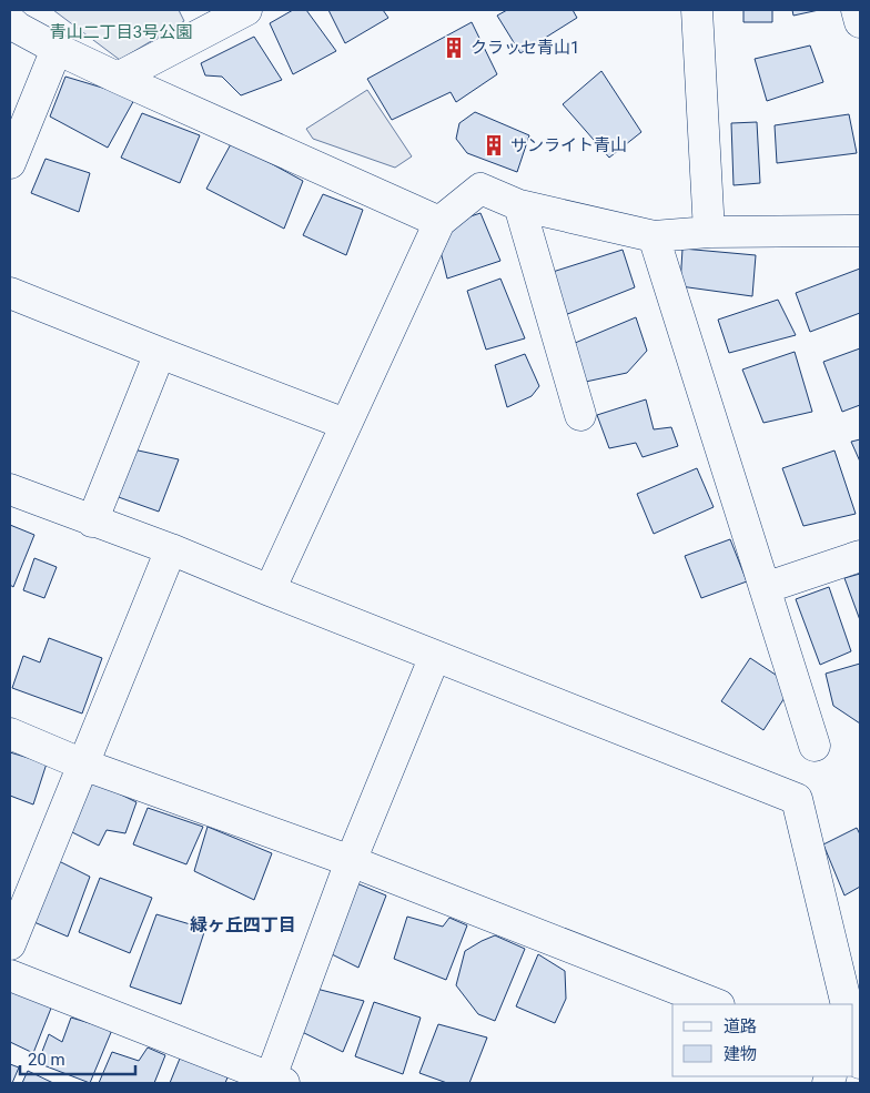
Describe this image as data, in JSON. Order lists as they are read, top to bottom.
{
  "districts": ["緑ヶ丘四丁目"],
  "parks": ["青山二丁目3号公園"],
  "places": {
    "building": ["クラッセ青山1", "サンライト青山"]
  },
  "legend": ["道路", "建物"],
  "scale_bar": "20 m"
}
